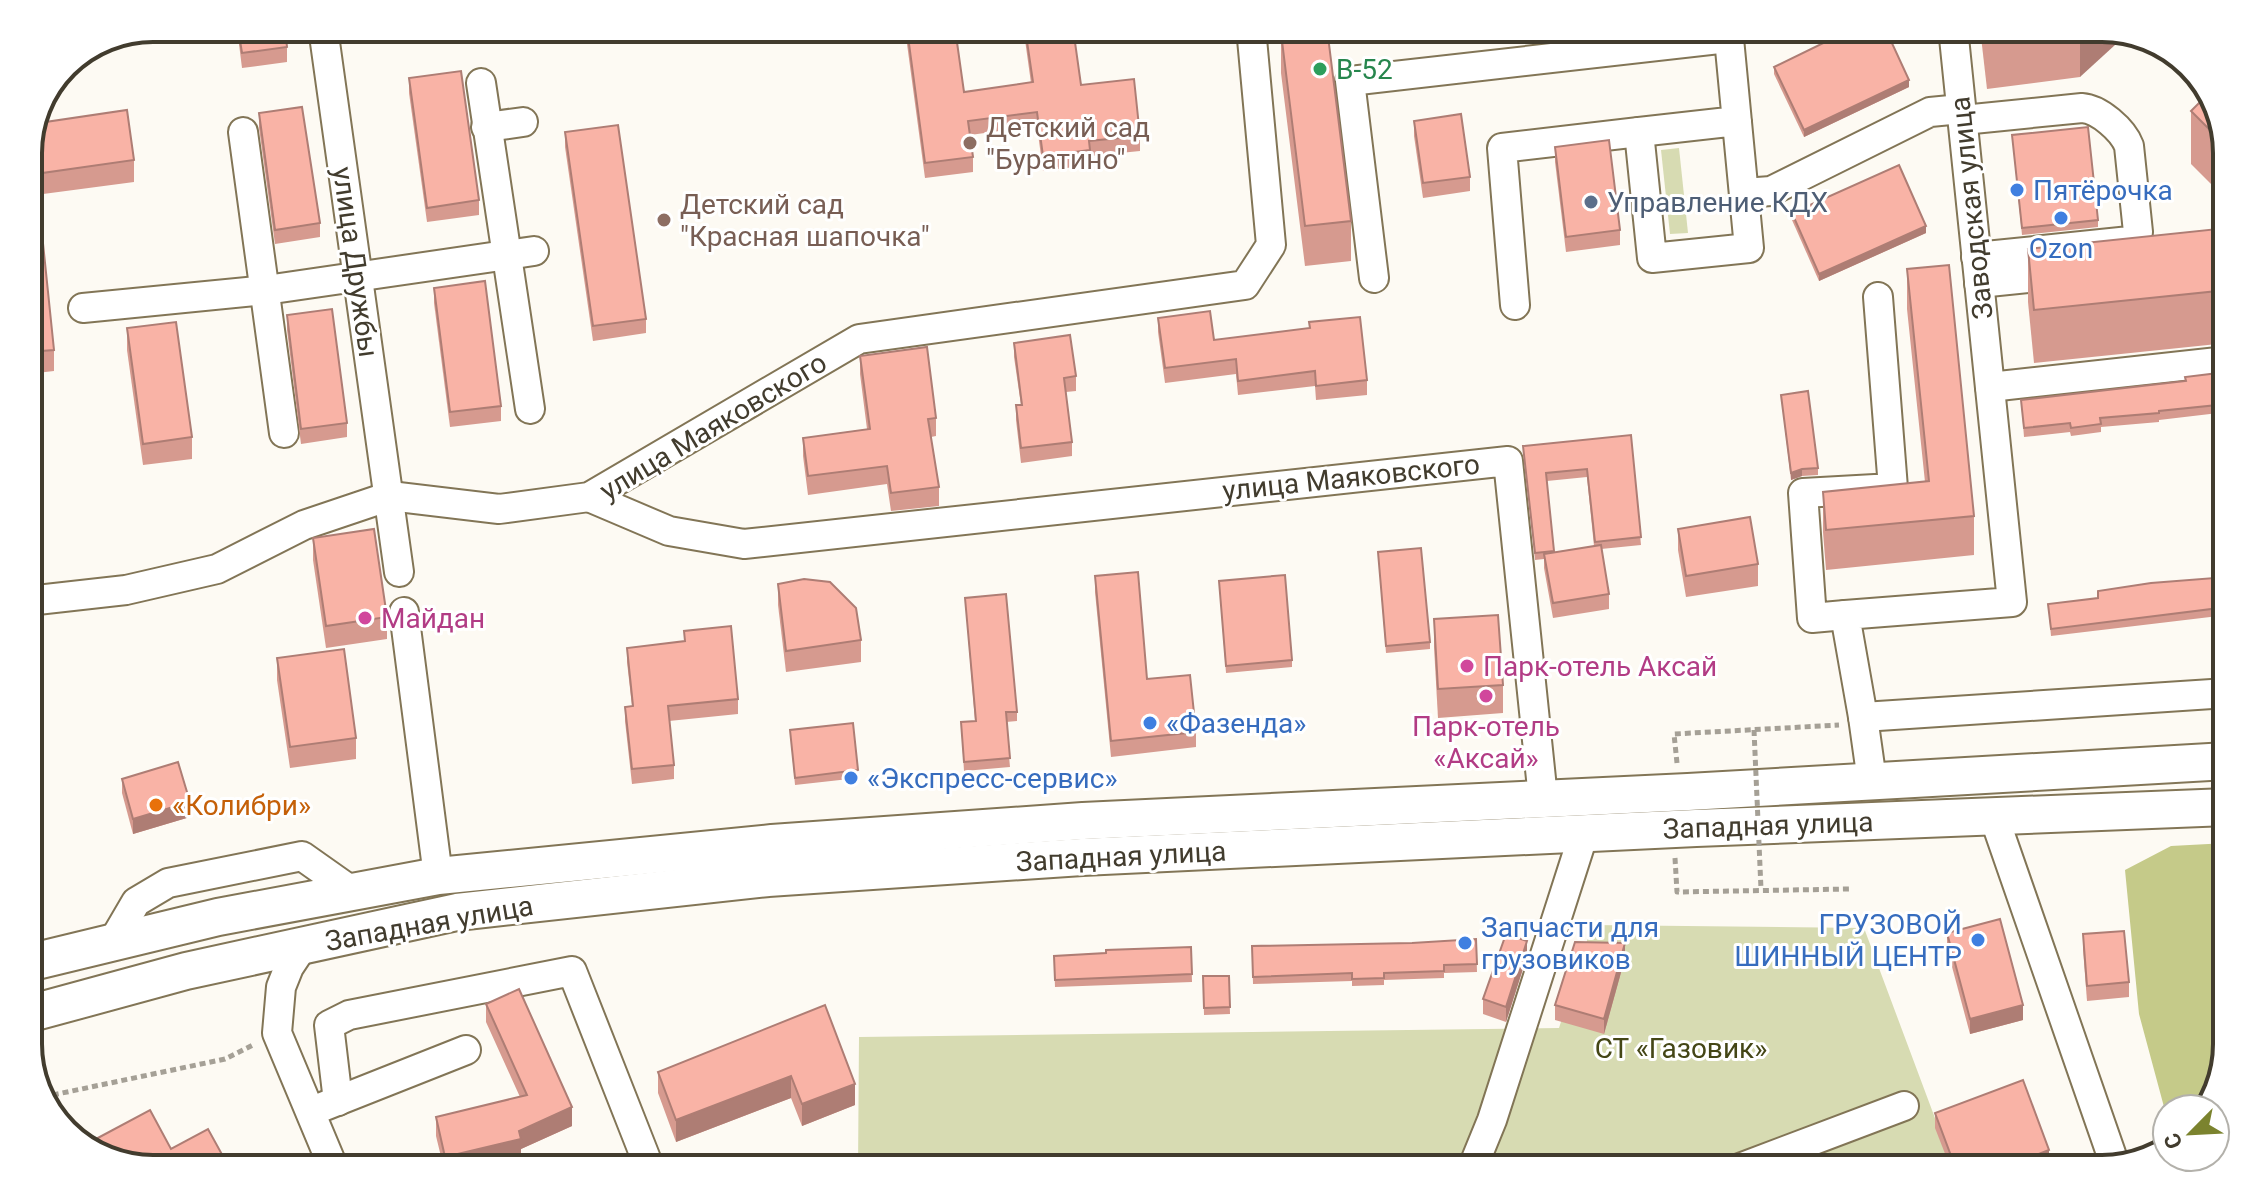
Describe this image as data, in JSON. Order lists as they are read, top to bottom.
{
  "streets": {
    "main road": ["Западная улица"],
    "street": ["Заводская улица", "улица Дружбы", "улица Маяковского"]
  },
  "crossings": [
    ["улица Маяковского", "Западная улица"]
  ],
  "parks": ["СТ «Газовик»"],
  "places": [
    "В-52",
    "Детский сад \"Буратино\"",
    "Пятёрочка",
    "Управление КДХ",
    "Ozon",
    "Детский сад \"Красная шапочка\"",
    "Майдан",
    "Парк-отель Аксай",
    "Парк-отель «Аксай»",
    "«Фазенда»",
    "«Экспресс-сервис»",
    "«Колибри»",
    "ГРУЗОВОЙ ШИННЫЙ ЦЕНТР",
    "Запчасти для грузовиков"
  ],
  "north": "bottom left"
}
